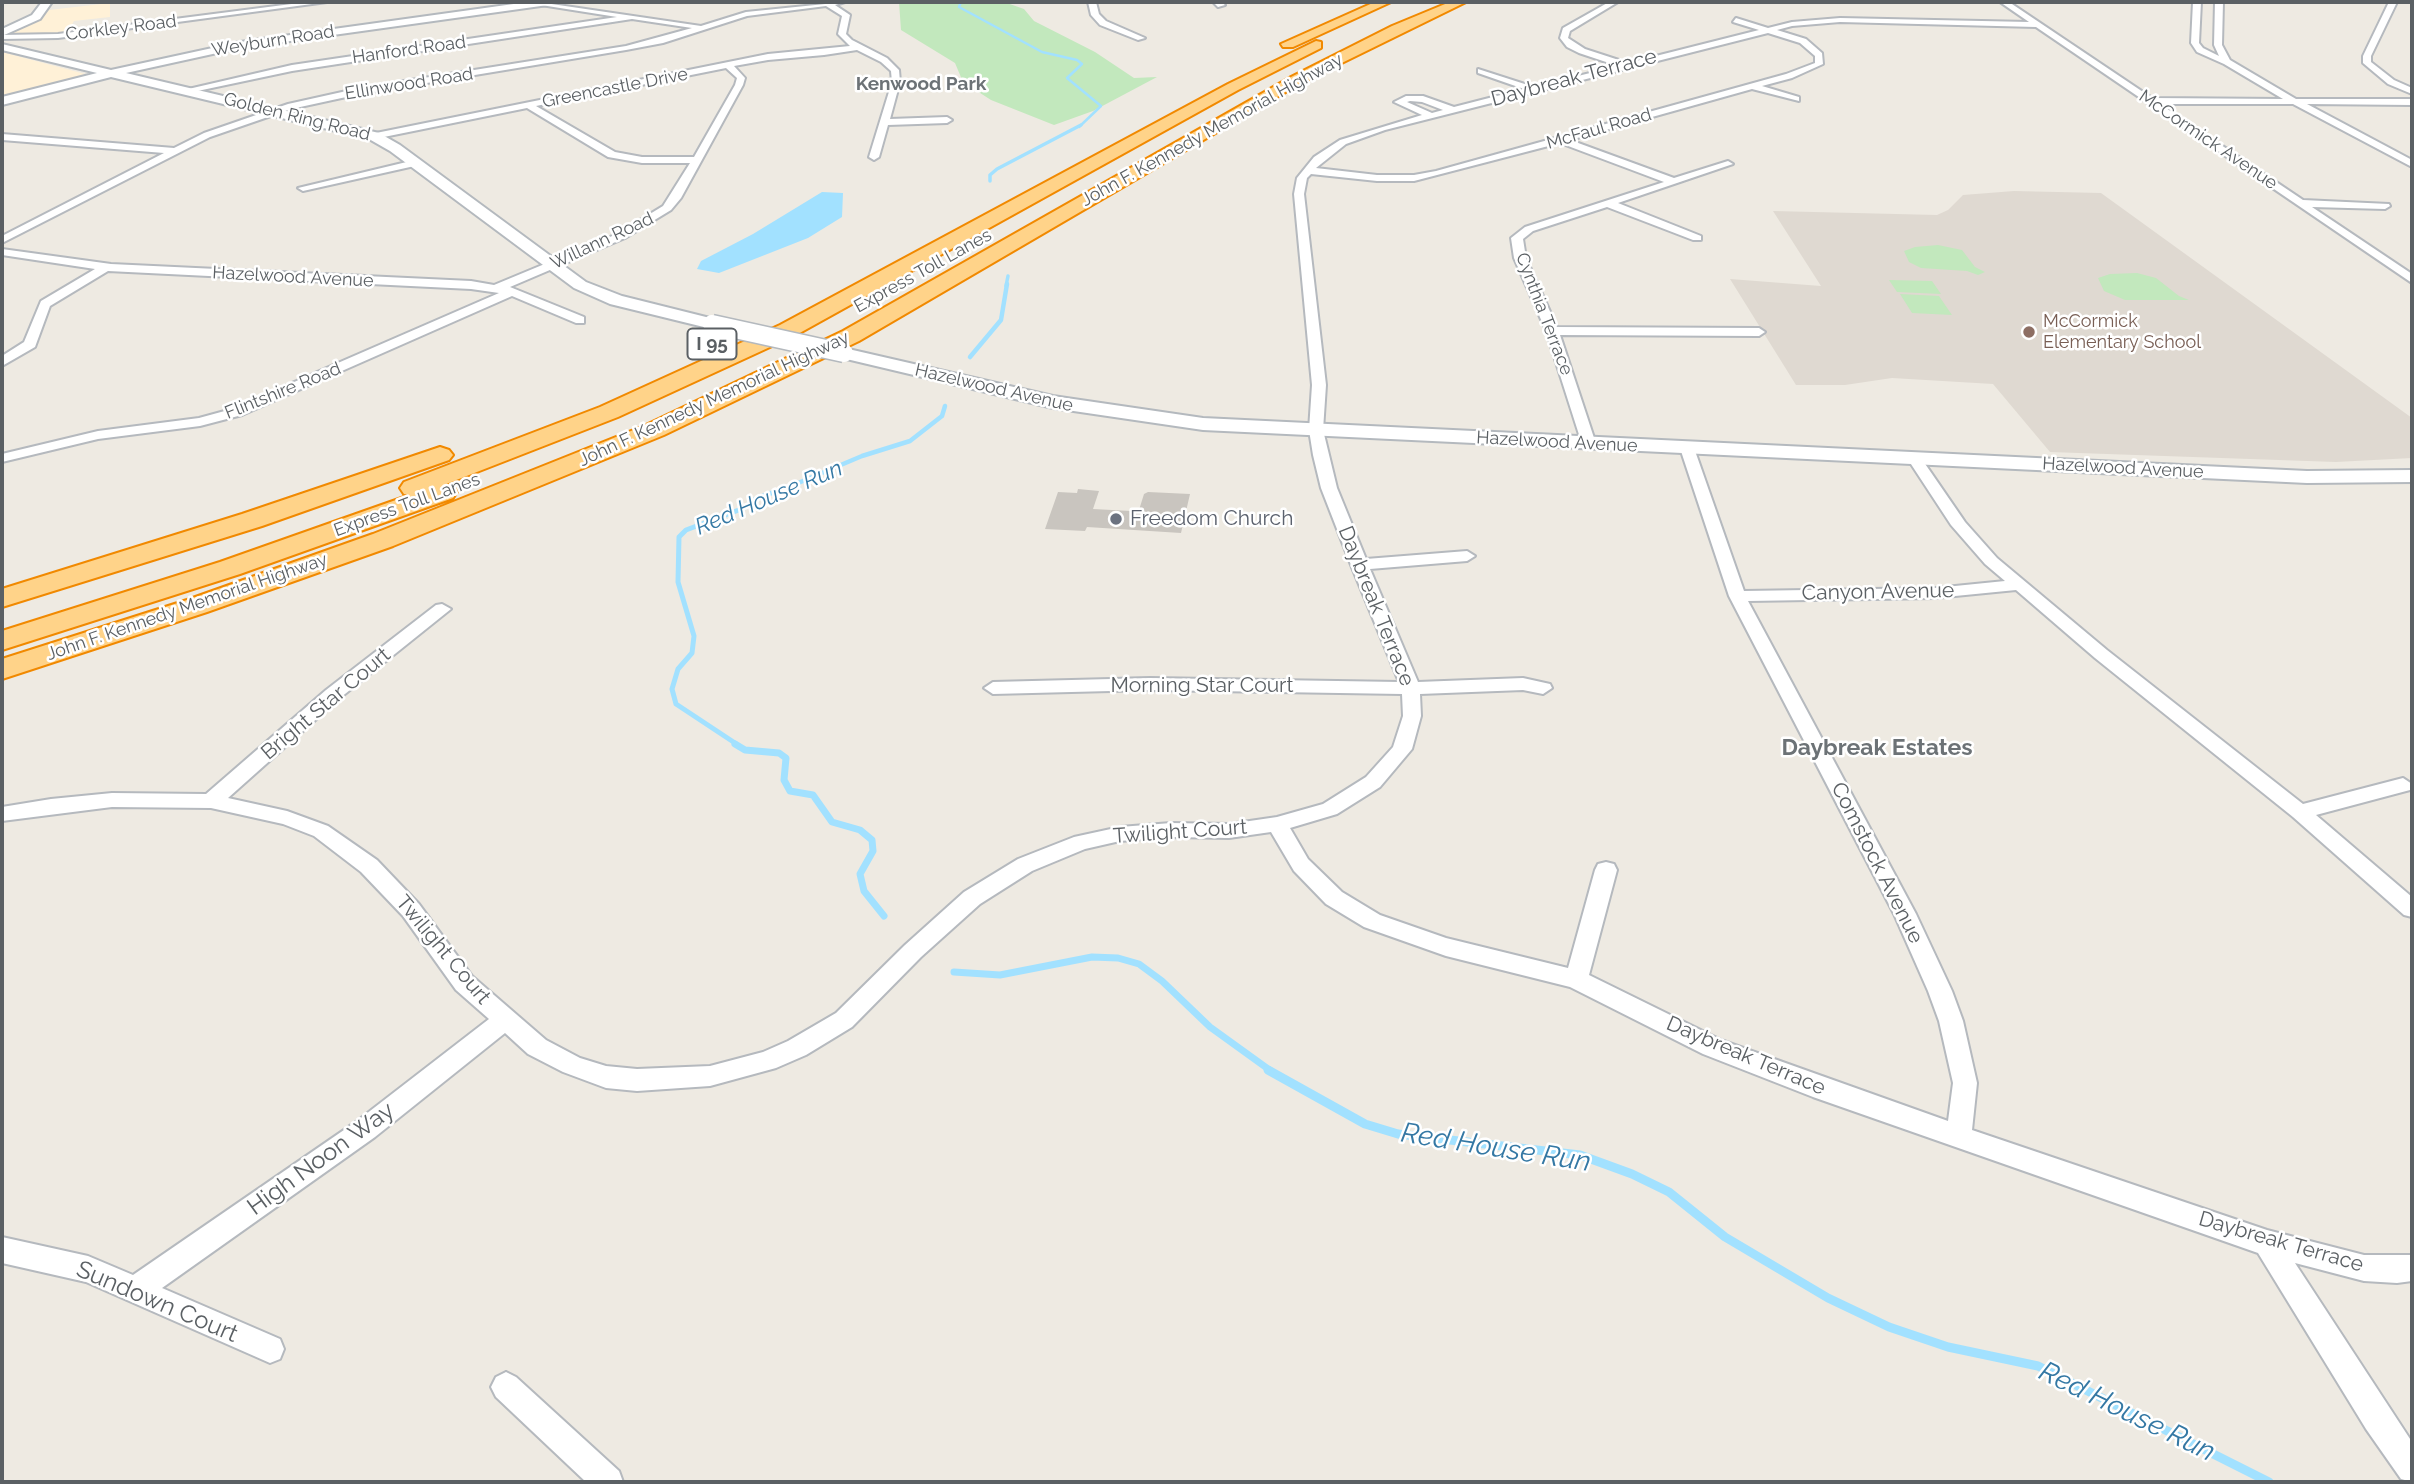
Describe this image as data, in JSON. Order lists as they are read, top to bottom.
{
  "streets": {
    "highway": ["John F. Kennedy Memorial Highway", "Express Toll Lanes", "I 95"],
    "street": [
      "Corkley Road",
      "Weyburn Road",
      "Hanford Road",
      "Daybreak Terrace",
      "Ellinwood Road",
      "Greencastle Drive",
      "Golden Ring Road",
      "McFaul Road",
      "McCormick Avenue",
      "Willann Road",
      "Hazelwood Avenue",
      "Cynthia Terrace",
      "Flintshire Road",
      "Canyon Avenue",
      "Morning Star Court",
      "Bright Star Court",
      "Twilight Court",
      "Comstock Avenue",
      "High Noon Way",
      "Sundown Court"
    ]
  },
  "crossings": [
    ["Weyburn Road", "Golden Ring Road"],
    ["Hanford Road", "Golden Ring Road"],
    ["Daybreak Terrace", "McFaul Road"],
    ["Daybreak Terrace", "McCormick Avenue"],
    ["Daybreak Terrace", "Hazelwood Avenue"],
    ["Daybreak Terrace", "Morning Star Court"],
    ["Daybreak Terrace", "Twilight Court"],
    ["Daybreak Terrace", "Comstock Avenue"],
    ["Ellinwood Road", "Golden Ring Road"],
    ["Greencastle Drive", "Golden Ring Road"],
    ["Greencastle Drive", "Willann Road"],
    ["Golden Ring Road", "Willann Road"],
    ["Golden Ring Road", "Hazelwood Avenue"],
    ["Willann Road", "Hazelwood Avenue"],
    ["Hazelwood Avenue", "Cynthia Terrace"],
    ["Hazelwood Avenue", "Flintshire Road"],
    ["Hazelwood Avenue", "Comstock Avenue"],
    ["Canyon Avenue", "Comstock Avenue"],
    ["Bright Star Court", "Twilight Court"],
    ["Twilight Court", "High Noon Way"],
    ["High Noon Way", "Sundown Court"]
  ],
  "districts": ["Kenwood Park", "Daybreak Estates"],
  "water": ["Red House Run"],
  "places": ["McCormick Elementary School", "Freedom Church"]
}
